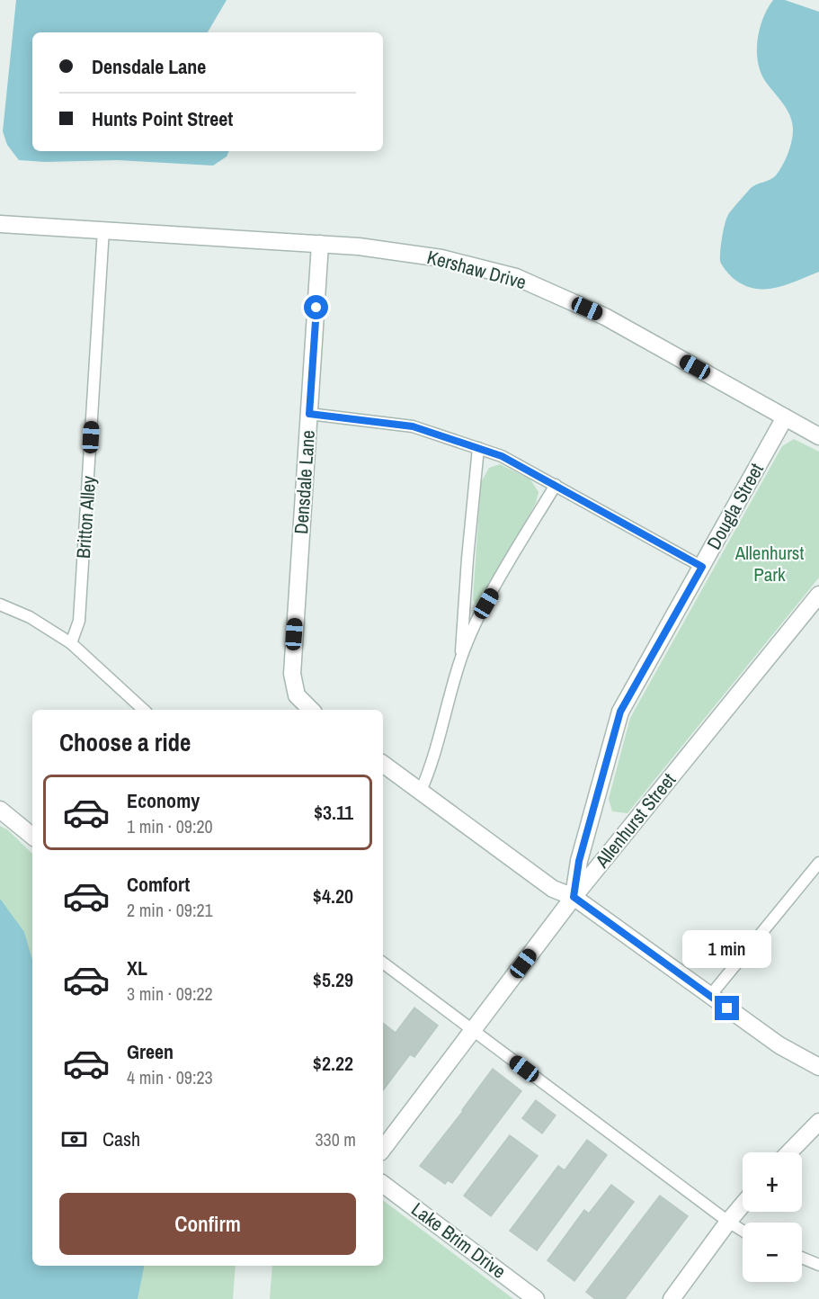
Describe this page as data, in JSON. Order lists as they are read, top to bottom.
{
  "streets": {
    "street": [
      "Kershaw Drive",
      "Densdale Lane",
      "Dougla Street",
      "Allenhurst Street",
      "Lake Brim Drive"
    ],
    "lane": ["Britton Alley"]
  },
  "crossings": [
    ["Kershaw Drive", "Densdale Lane"],
    ["Kershaw Drive", "Dougla Street"],
    ["Kershaw Drive", "Britton Alley"],
    ["Dougla Street", "Allenhurst Street"]
  ],
  "parks": ["Allenhurst Park"],
  "page": {
    "banner": ["Densdale Lane", "Hunts Point Street"],
    "heading": "Choose a ride",
    "list": [
      {
        "name": "Economy",
        "note": "1 min · 09:20",
        "value": "$3.11"
      },
      {
        "name": "Comfort",
        "note": "2 min · 09:21",
        "value": "$4.20"
      },
      {
        "name": "XL",
        "note": "3 min · 09:22",
        "value": "$5.29"
      },
      {
        "name": "Green",
        "note": "4 min · 09:23",
        "value": "$2.22"
      }
    ],
    "bubble": "1 min",
    "pay": ["Cash", "330 m"],
    "map_buttons": ["+", "−"],
    "buttons": "Confirm"
  }
}
